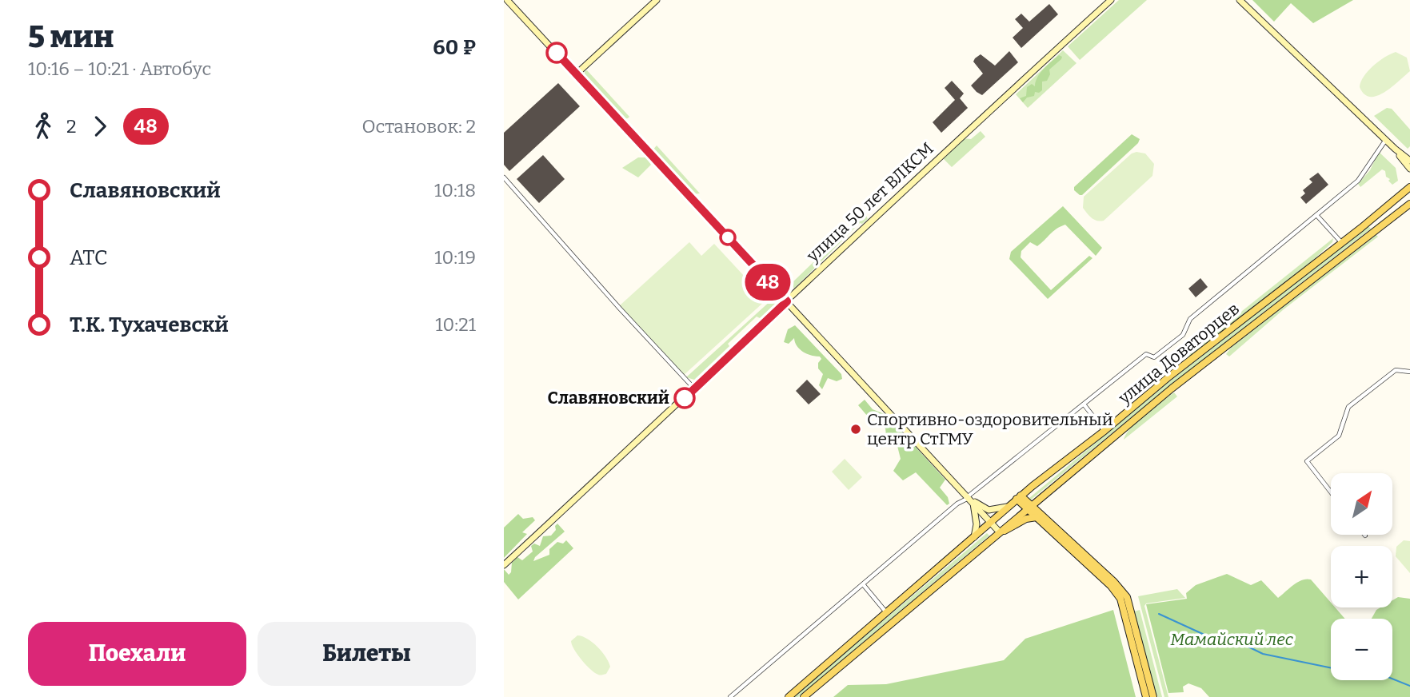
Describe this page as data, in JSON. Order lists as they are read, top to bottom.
{
  "streets": {
    "main road": ["улица Доваторцев"],
    "street": ["улица 50 лет ВЛКСМ"]
  },
  "parks": ["Мамайский лес"],
  "places": ["Славяновский", "Спортивно-оздоровительный центр СтГМУ"],
  "lines": ["bus line 48"],
  "north": "top right",
  "page": {
    "heading": ["5 мин", "10:16 – 10:21 · Автобус", "60 ₽"],
    "on_map": "48",
    "legs": ["2", "48", "Остановок: 2"],
    "list": [
      {
        "name": "Славяновский",
        "value": "10:18"
      },
      {
        "name": "АТС",
        "value": "10:19"
      },
      {
        "name": "Т.К. Тухачевскй",
        "value": "10:21"
      }
    ],
    "map_buttons": ["+", "−"],
    "buttons": ["Поехали", "Билеты"]
  }
}
